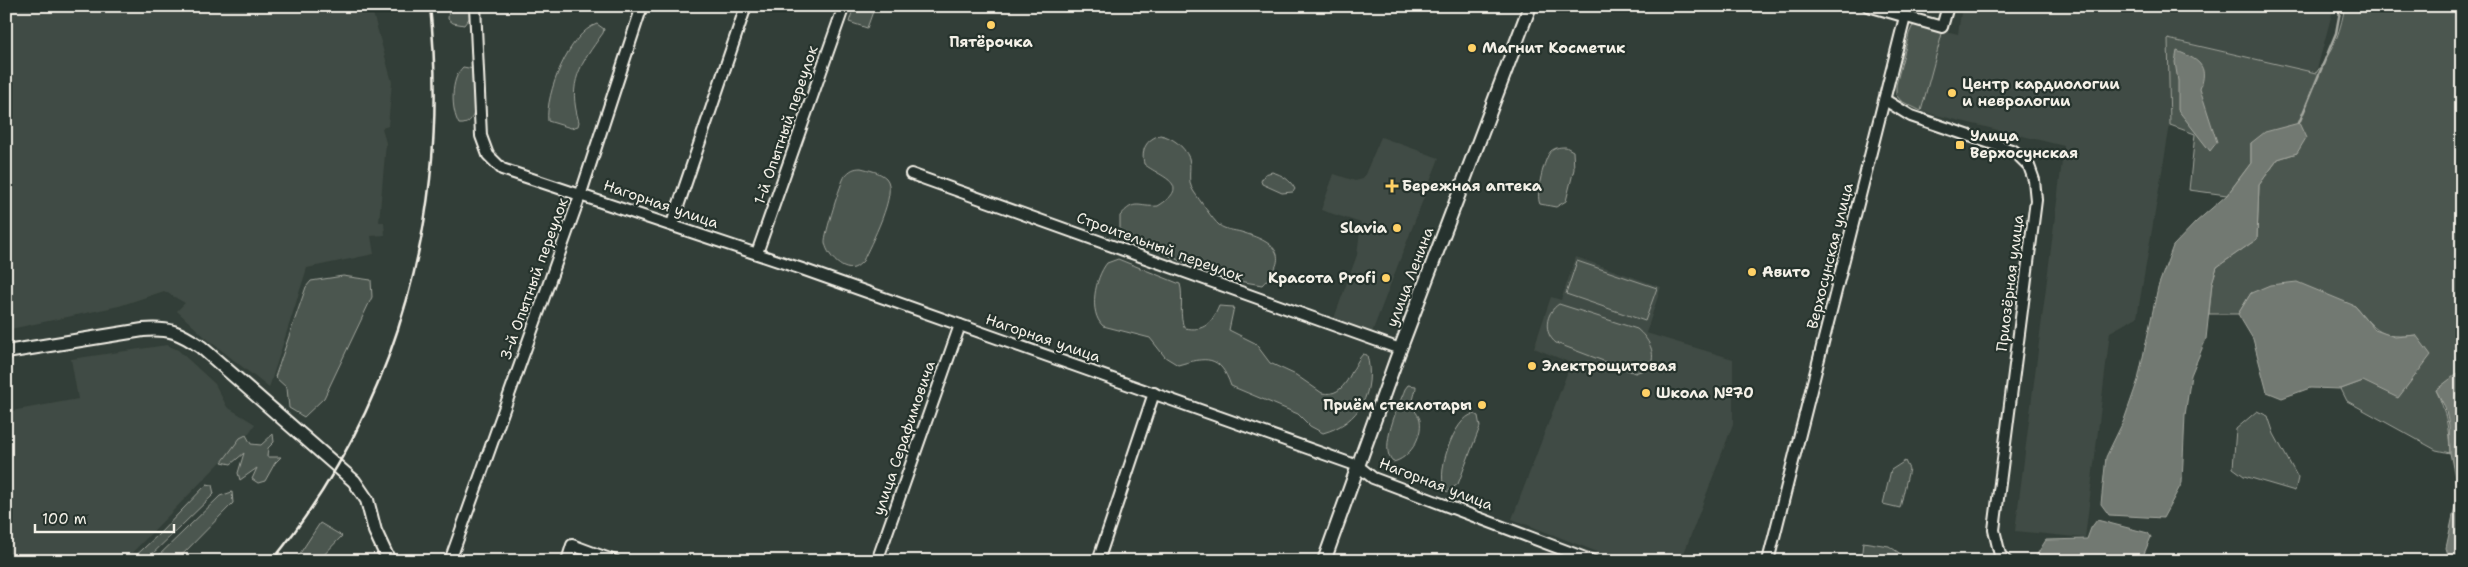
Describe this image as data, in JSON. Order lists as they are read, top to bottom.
{
  "streets": {
    "main road": ["улица Ленина"],
    "street": [
      "1-й Опытный переулок",
      "Нагорная улица",
      "Строительный переулок",
      "Верхосунская улица",
      "3-й Опытный переулок",
      "Приозёрная улица",
      "улица Серафимовича"
    ]
  },
  "crossings": [
    ["1-й Опытный переулок", "Нагорная улица"],
    ["Нагорная улица", "улица Ленина"],
    ["Нагорная улица", "3-й Опытный переулок"],
    ["Нагорная улица", "улица Серафимовича"],
    ["Строительный переулок", "улица Ленина"],
    ["Верхосунская улица", "Приозёрная улица"]
  ],
  "places": {
    "other": [
      "Пятёрочка",
      "Магнит Косметик",
      "Центр кардиологии и неврологии",
      "Slavia",
      "Авито",
      "Красота Profi",
      "Электрощитовая",
      "Школа №70",
      "Приём стеклотары"
    ],
    "transit": ["Улица Верхосунская"],
    "health": ["Бережная аптека"]
  },
  "scale_bar": "100 m"
}
